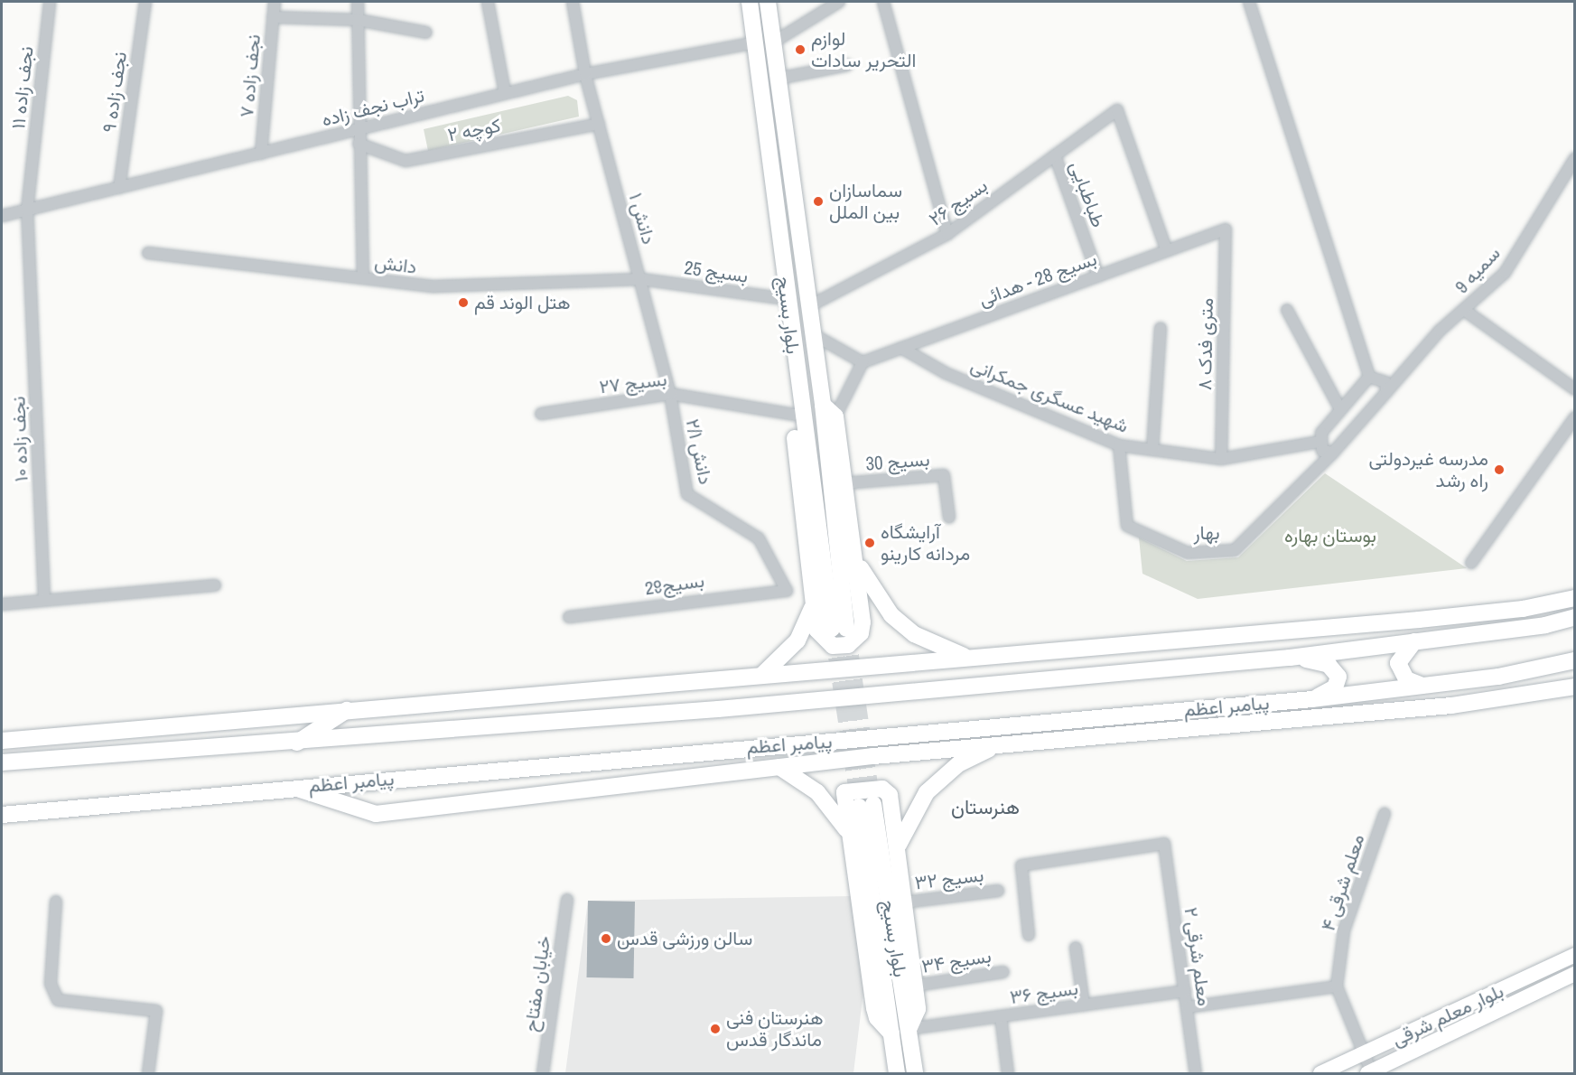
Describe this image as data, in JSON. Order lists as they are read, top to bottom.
{
  "streets": {
    "main road": ["بلوار بسیج", "پیامبر اعظم", "بلوار معلم شرقی"],
    "street": [
      "نجف زاده ۷",
      "نجف زاده ۱۱",
      "نجف زاده ۹",
      "تراب نجف زاده",
      "کوچه ۲",
      "طباطبایی",
      "بسیج ۲۶",
      "دانش ۱",
      "دانش",
      "سمیه 9",
      "بسیج 25",
      "بسیج 28 - هدائی",
      "۸ متری فدک",
      "بسیج ۲۷",
      "شهید عسگری جمکرانی",
      "نجف زاده ۱۰",
      "دانش ۲/۱",
      "بسیج 30",
      "بهار",
      "بسیج29",
      "بسیج ۳۲",
      "معلم شرقی ۴",
      "معلم شرقی ۲",
      "بسیج ۳۴",
      "خیابان مفتاح",
      "بسیج ۳۶"
    ]
  },
  "crossings": [
    ["نجف زاده ۷", "تراب نجف زاده"],
    ["نجف زاده ۱۱", "تراب نجف زاده"],
    ["نجف زاده ۱۱", "نجف زاده ۱۰"],
    ["نجف زاده ۹", "تراب نجف زاده"],
    ["تراب نجف زاده", "دانش ۱"],
    ["تراب نجف زاده", "بلوار بسیج"],
    ["تراب نجف زاده", "نجف زاده ۱۰"],
    ["کوچه ۲", "دانش ۱"],
    ["طباطبایی", "بسیج ۲۶"],
    ["طباطبایی", "بسیج 28 - هدائی"],
    ["بسیج ۲۶", "بسیج 28 - هدائی"],
    ["بسیج ۲۶", "بلوار بسیج"],
    ["دانش ۱", "دانش"],
    ["دانش ۱", "بسیج 25"],
    ["دانش ۱", "دانش ۲/۱"],
    ["دانش", "بسیج 25"],
    ["دانش", "دانش ۲/۱"],
    ["سمیه 9", "بهار"],
    ["بسیج 25", "بلوار بسیج"],
    ["بسیج 25", "دانش ۲/۱"],
    ["بسیج 28 - هدائی", "۸ متری فدک"],
    ["بسیج 28 - هدائی", "شهید عسگری جمکرانی"],
    ["بلوار بسیج", "بسیج ۲۷"],
    ["بلوار بسیج", "بسیج ۳۶"],
    ["۸ متری فدک", "شهید عسگری جمکرانی"],
    ["بسیج ۲۷", "دانش ۲/۱"],
    ["شهید عسگری جمکرانی", "بهار"],
    ["دانش ۲/۱", "بسیج29"],
    ["معلم شرقی ۴", "بلوار معلم شرقی"],
    ["معلم شرقی ۲", "بسیج ۳۶"]
  ],
  "districts": ["هنرستان"],
  "parks": ["بوستان بهاره"],
  "places": [
    "لوازم التحریر سادات",
    "سماسازان بین الملل",
    "هتل الوند قم",
    "مدرسه غیردولتی راه رشد",
    "آرایشگاه مردانه کارینو",
    "سالن ورزشی قدس",
    "هنرستان فنی ماندگار قدس"
  ]
}
